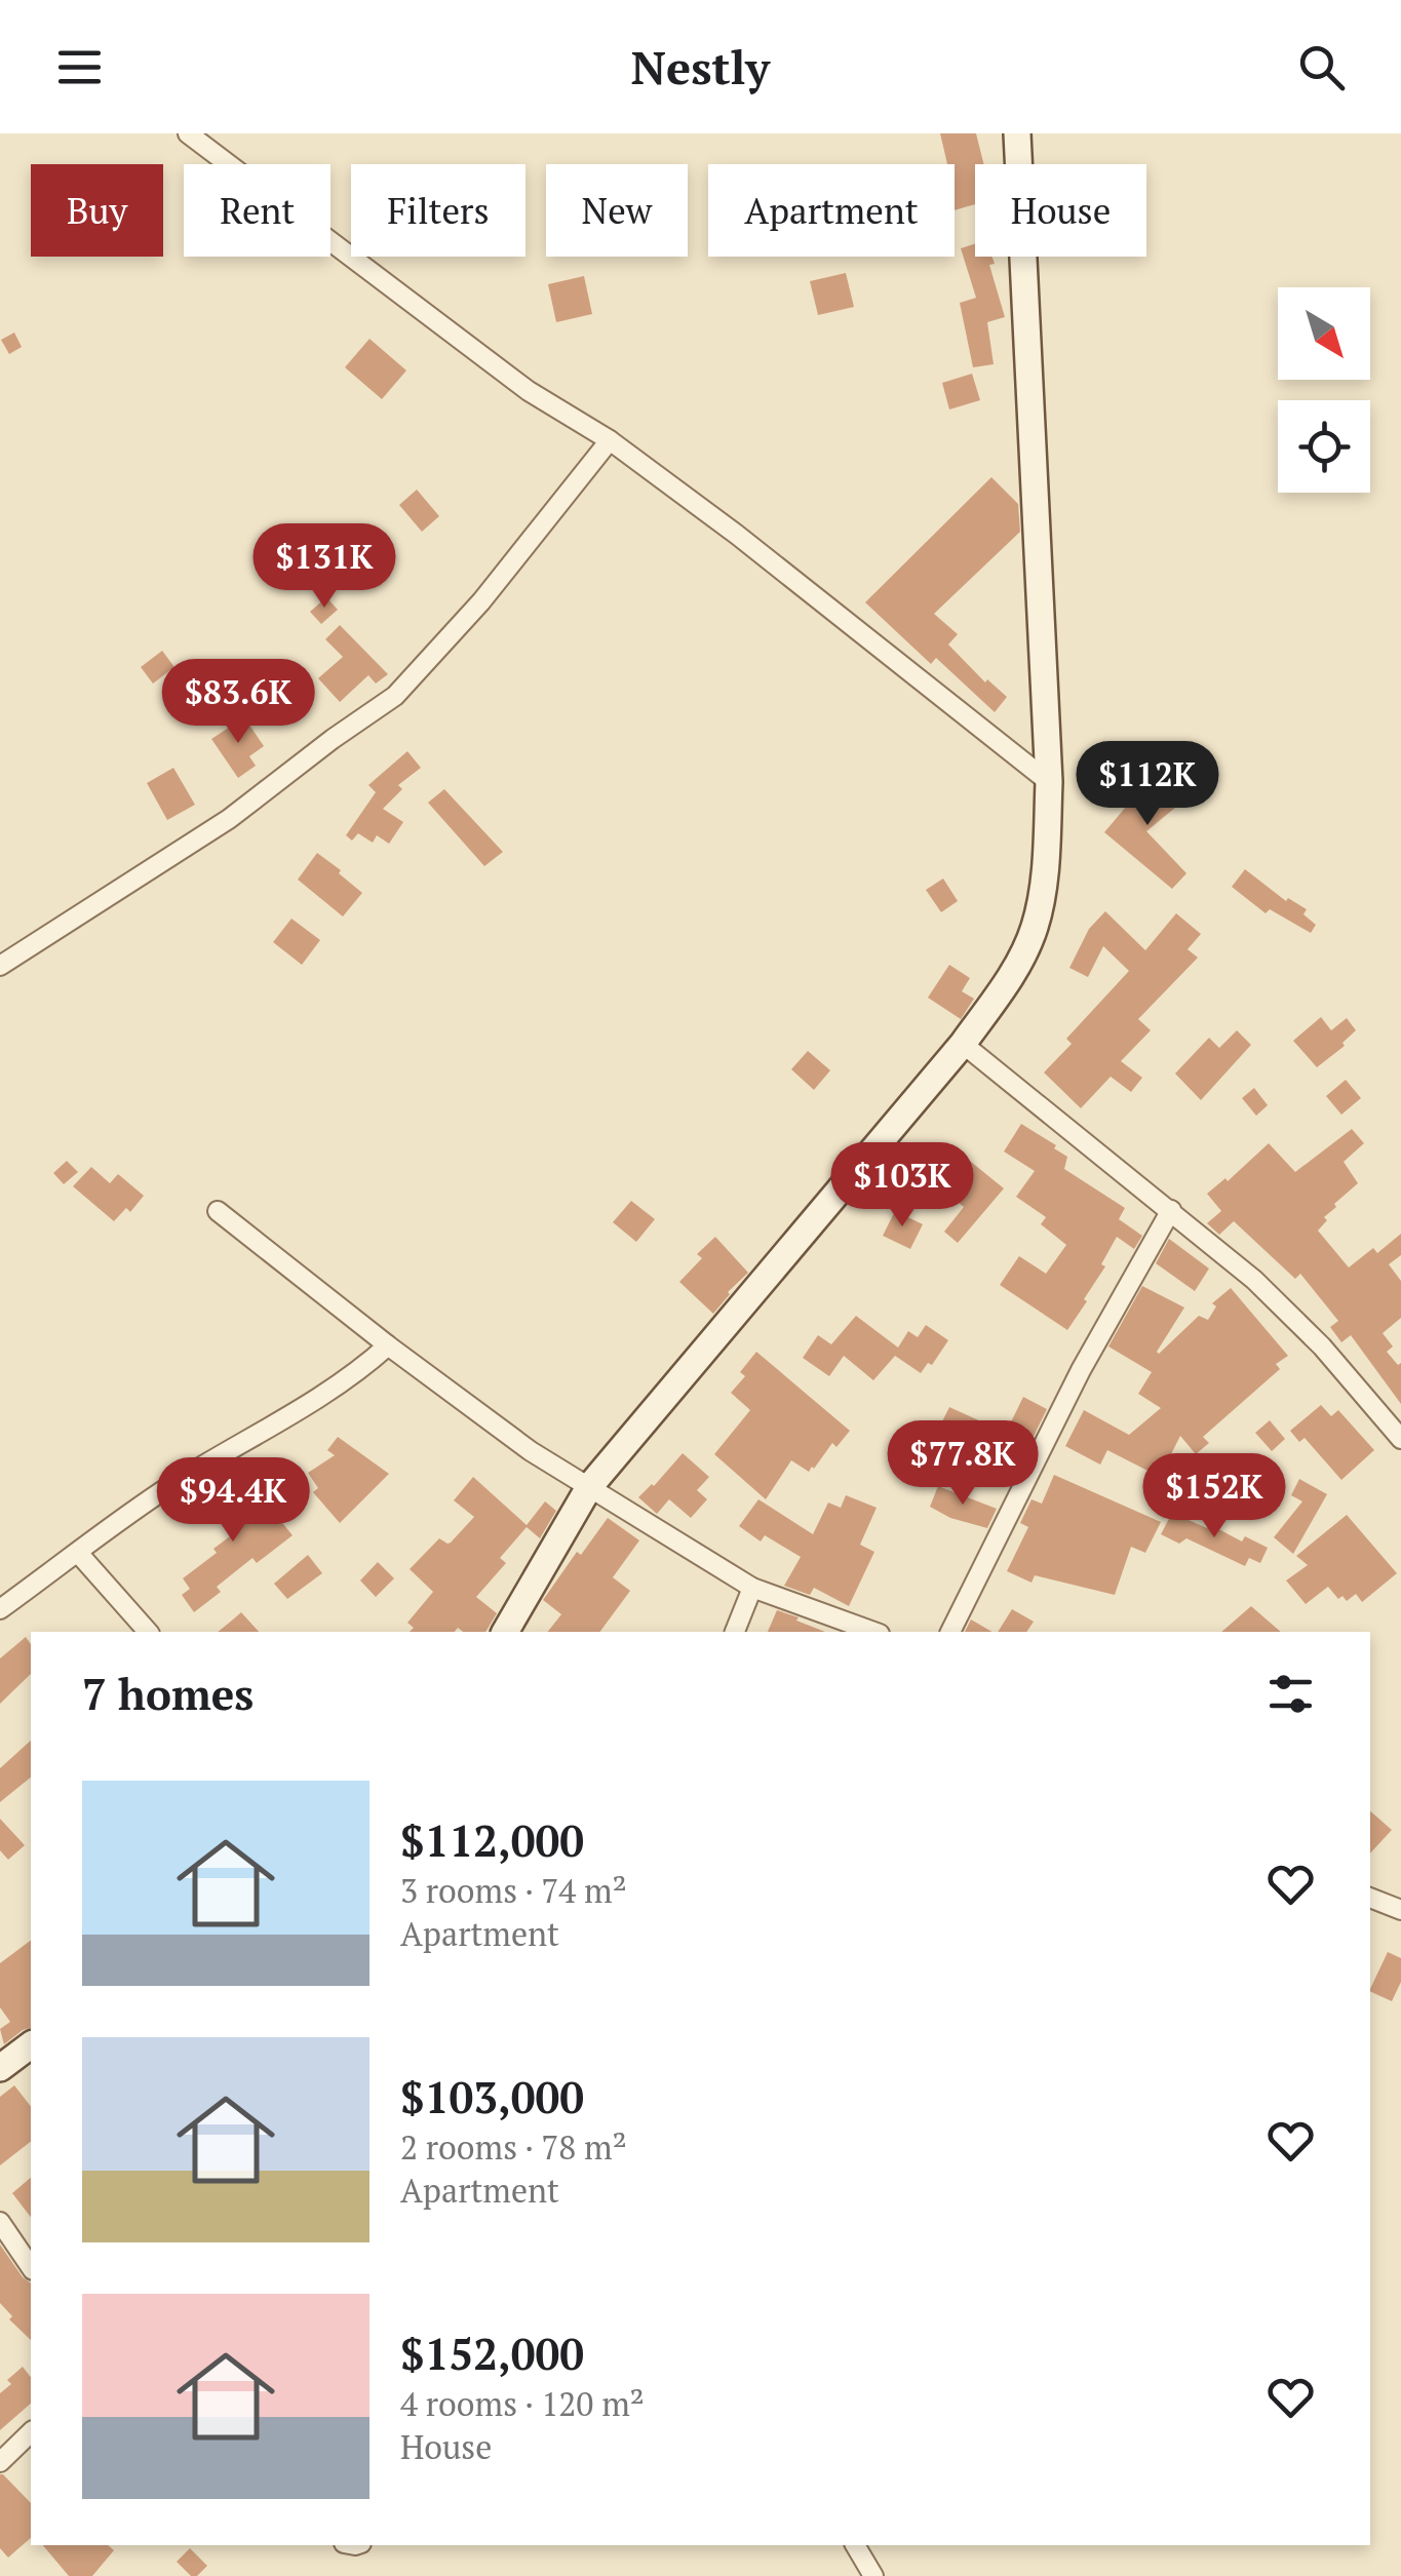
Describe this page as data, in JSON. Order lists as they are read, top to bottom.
{
  "north": "bottom right",
  "page": {
    "header": "Nestly",
    "chip": [
      "Buy",
      "Rent",
      "Filters",
      "New",
      "Apartment",
      "House"
    ],
    "price": [
      "$131K",
      "$83.6K",
      "$112K",
      "$103K",
      "$77.8K",
      "$152K",
      "$94.4K"
    ],
    "heading": "7 homes",
    "list": [
      {
        "name": "$112,000",
        "note": "3 rooms · 74 m² · Apartment"
      },
      {
        "name": "$103,000",
        "note": "2 rooms · 78 m² · Apartment"
      },
      {
        "name": "$152,000",
        "note": "4 rooms · 120 m² · House"
      }
    ]
  }
}
